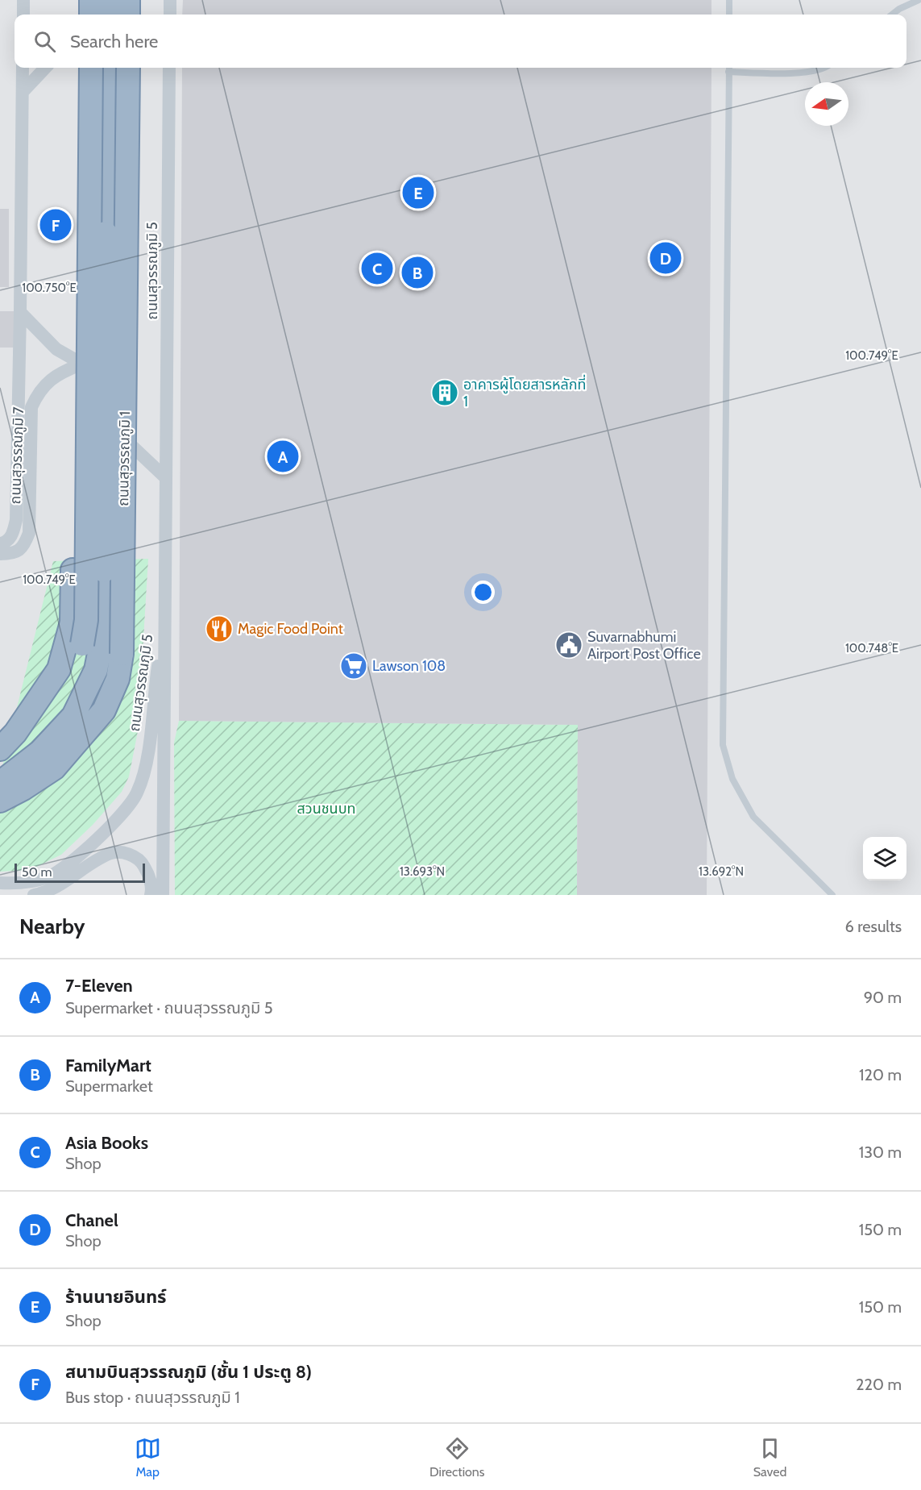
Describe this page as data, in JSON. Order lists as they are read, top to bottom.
{
  "streets": {
    "highway": ["ถนนสุวรรณภูมิ 1"],
    "street": ["ถนนสุวรรณภูมิ 5", "ถนนสุวรรณภูมิ 7"]
  },
  "parks": ["สวนชนบท"],
  "places": {
    "building": ["อาคารผู้โดยสารหลักที่ 1"],
    "restaurant": ["Magic Food Point"],
    "public building": ["Suvarnabhumi Airport Post Office"],
    "supermarket": ["Lawson 108"]
  },
  "scale_bar": "50 m",
  "north": "left",
  "page": {
    "search": "Search here",
    "pins": [
      "E",
      "F",
      "D",
      "C",
      "B",
      "A"
    ],
    "scale": "50 m",
    "heading": ["Nearby", "6 results"],
    "list": [
      {
        "mark": "A",
        "name": "7-Eleven",
        "note": "Supermarket · ถนนสุวรรณภูมิ 5",
        "value": "90 m"
      },
      {
        "mark": "B",
        "name": "FamilyMart",
        "note": "Supermarket",
        "value": "120 m"
      },
      {
        "mark": "C",
        "name": "Asia Books",
        "note": "Shop",
        "value": "130 m"
      },
      {
        "mark": "D",
        "name": "Chanel",
        "note": "Shop",
        "value": "150 m"
      },
      {
        "mark": "E",
        "name": "ร้านนายอินทร์",
        "note": "Shop",
        "value": "150 m"
      },
      {
        "mark": "F",
        "name": "สนามบินสุวรรณภูมิ (ชั้น 1 ประตู 8)",
        "note": "Bus stop · ถนนสุวรรณภูมิ 1",
        "value": "220 m"
      }
    ],
    "nav": ["Map", "Directions", "Saved"]
  },
  "coordinates": [
    "100.750°E",
    "100.749°E",
    "100.748°E",
    "13.693°N",
    "13.692°N"
  ]
}
